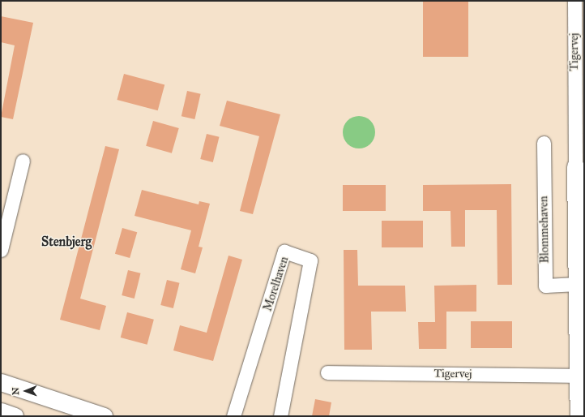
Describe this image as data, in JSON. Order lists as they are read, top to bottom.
{
  "streets": {
    "street": ["Tigervej", "Blommehaven", "Morelhaven"]
  },
  "crossings": [
    ["Tigervej", "Blommehaven"]
  ],
  "districts": ["Stenbjerg"],
  "north": "left"
}
